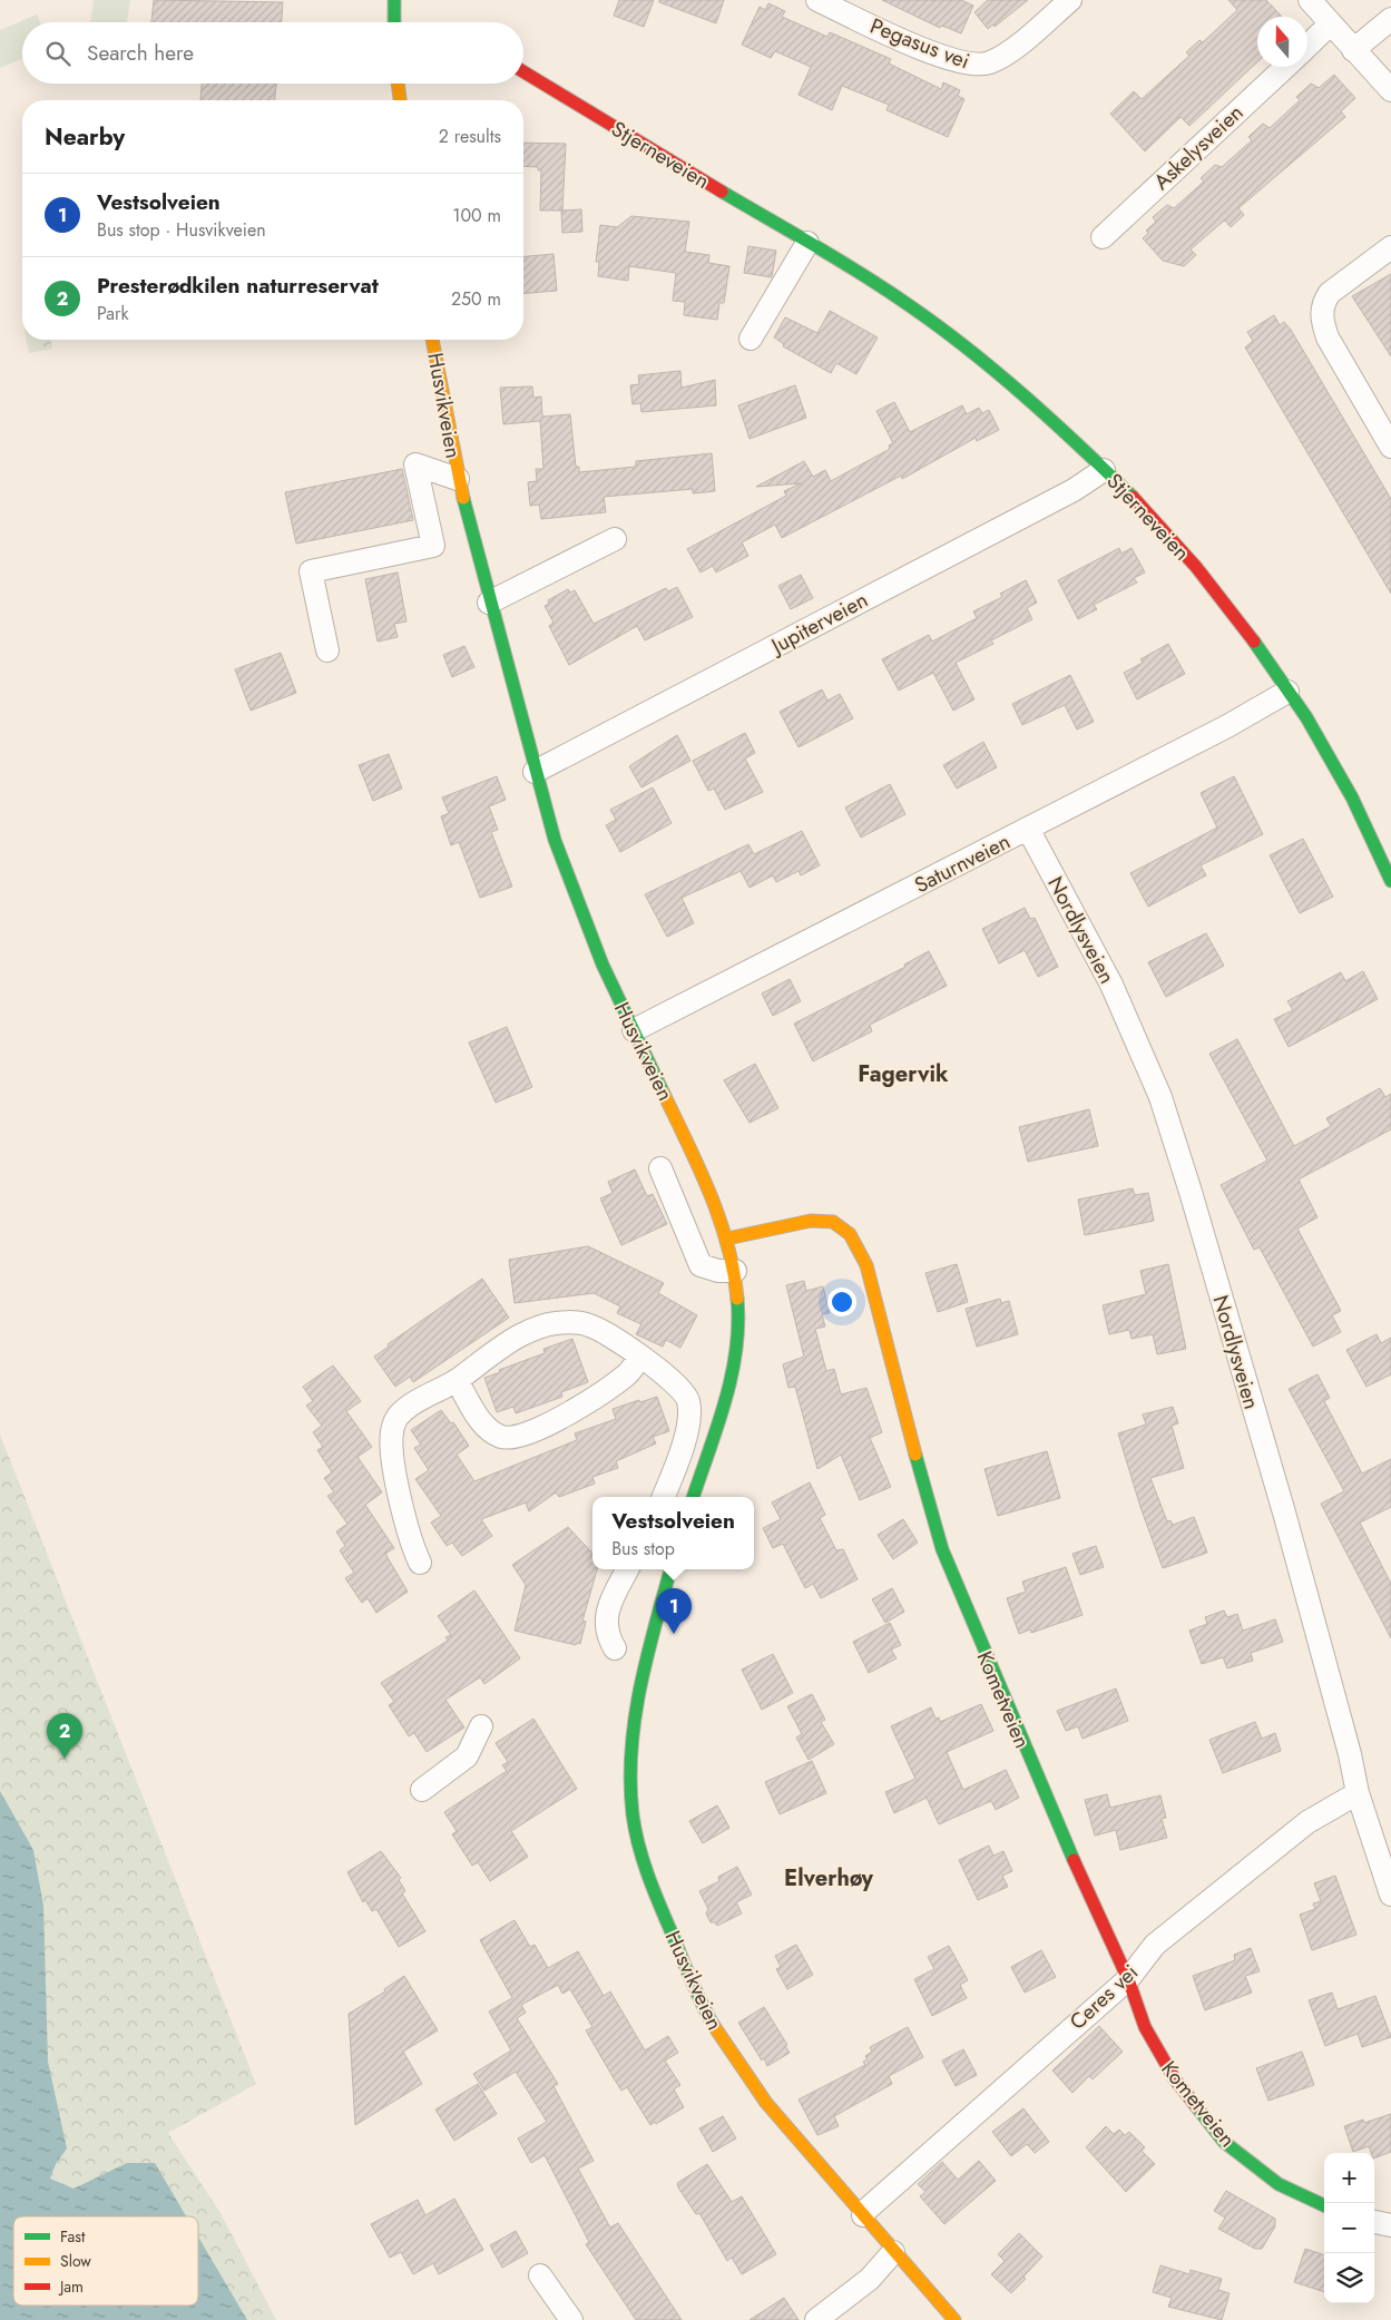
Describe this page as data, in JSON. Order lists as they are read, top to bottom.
{
  "streets": {
    "street": [
      "Pegasus vei",
      "Askelysveien",
      "Stjerneveien",
      "Husvikveien",
      "Jupiterveien",
      "Saturnveien",
      "Nordlysveien",
      "Kometveien",
      "Ceres vei"
    ]
  },
  "crossings": [
    ["Stjerneveien", "Jupiterveien"],
    ["Stjerneveien", "Saturnveien"],
    ["Husvikveien", "Jupiterveien"],
    ["Husvikveien", "Saturnveien"],
    ["Husvikveien", "Kometveien"],
    ["Husvikveien", "Ceres vei"],
    ["Saturnveien", "Nordlysveien"],
    ["Nordlysveien", "Ceres vei"],
    ["Kometveien", "Ceres vei"]
  ],
  "districts": ["Fagervik", "Elverhøy"],
  "legend": ["Fast", "Slow", "Jam"],
  "north": "top",
  "page": {
    "search": "Search here",
    "heading": ["Nearby", "2 results"],
    "list": [
      {
        "mark": "1",
        "name": "Vestsolveien",
        "note": "Bus stop · Husvikveien",
        "value": "100 m"
      },
      {
        "mark": "2",
        "name": "Presterødkilen naturreservat",
        "note": "Park",
        "value": "250 m"
      }
    ],
    "popup": ["Vestsolveien", "Bus stop"],
    "pins": ["1", "2"],
    "map_buttons": ["+", "−"]
  }
}
